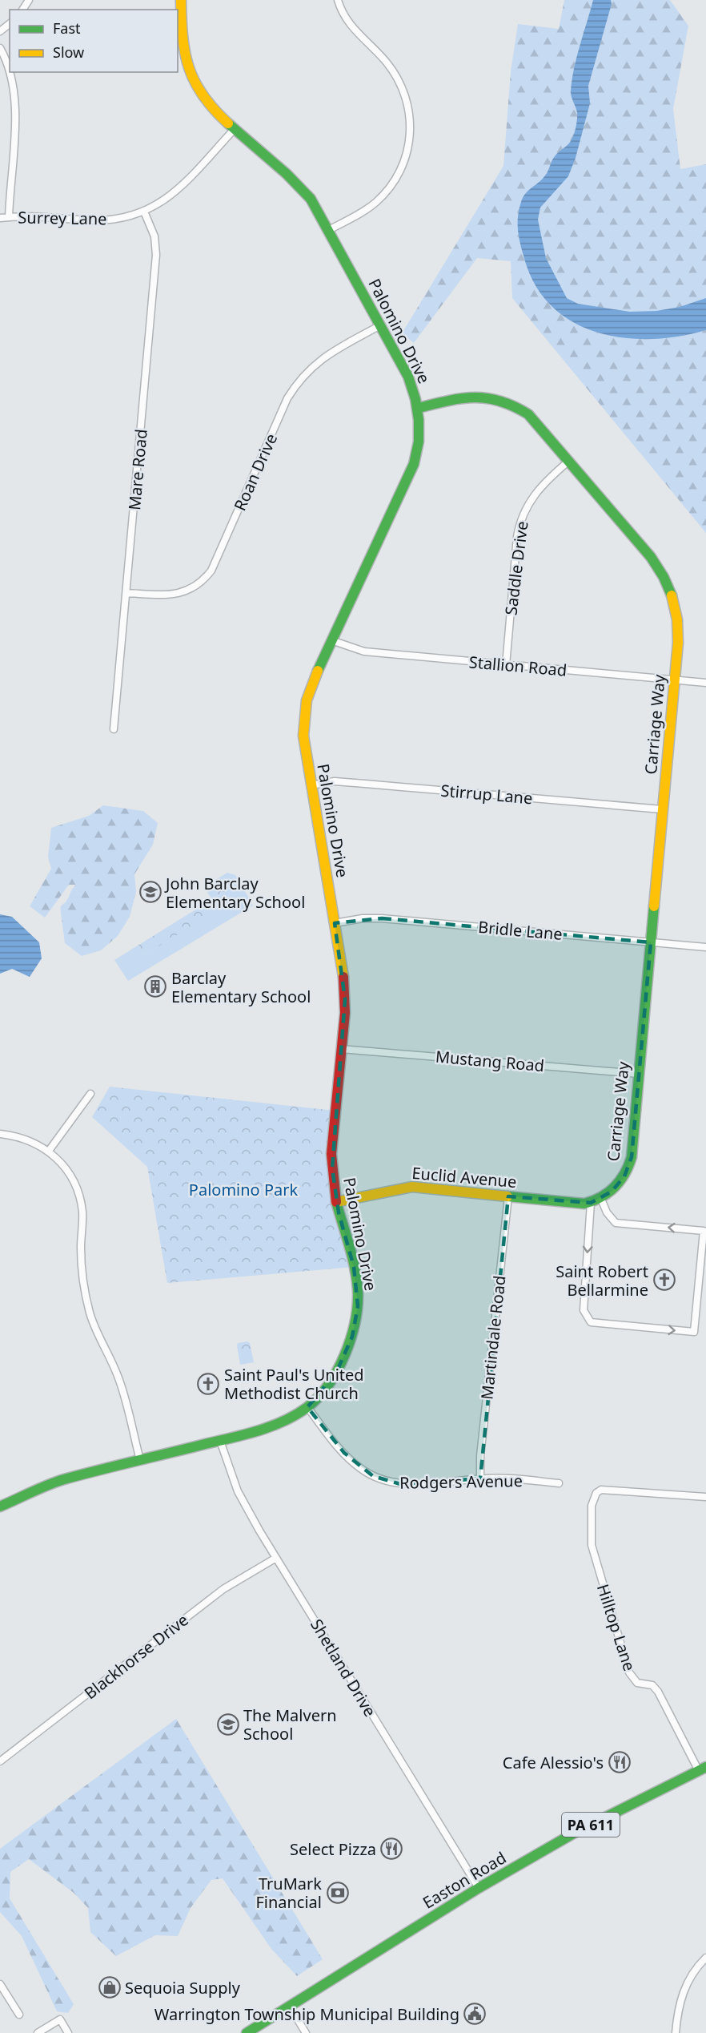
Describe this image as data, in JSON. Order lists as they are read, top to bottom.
{
  "streets": {
    "main road": [
      "Palomino Drive",
      "Carriage Way",
      "Euclid Avenue",
      "PA 611",
      "Easton Road"
    ],
    "street": [
      "Surrey Lane",
      "Mare Road",
      "Roan Drive",
      "Saddle Drive",
      "Stallion Road",
      "Stirrup Lane",
      "Bridle Lane",
      "Mustang Road",
      "Martindale Road",
      "Rodgers Avenue",
      "Hilltop Lane",
      "Blackhorse Drive",
      "Shetland Drive"
    ]
  },
  "crossings": [
    ["Surrey Lane", "Palomino Drive"],
    ["Surrey Lane", "Mare Road"],
    ["Palomino Drive", "Roan Drive"],
    ["Palomino Drive", "Stallion Road"],
    ["Palomino Drive", "Carriage Way"],
    ["Palomino Drive", "Stirrup Lane"],
    ["Palomino Drive", "Bridle Lane"],
    ["Palomino Drive", "Mustang Road"],
    ["Palomino Drive", "Euclid Avenue"],
    ["Palomino Drive", "Rodgers Avenue"],
    ["Palomino Drive", "Shetland Drive"],
    ["Mare Road", "Roan Drive"],
    ["Saddle Drive", "Stallion Road"],
    ["Saddle Drive", "Carriage Way"],
    ["Stallion Road", "Carriage Way"],
    ["Carriage Way", "Stirrup Lane"],
    ["Carriage Way", "Bridle Lane"],
    ["Carriage Way", "Mustang Road"],
    ["Carriage Way", "Euclid Avenue"],
    ["Euclid Avenue", "Martindale Road"],
    ["Martindale Road", "Rodgers Avenue"],
    ["Hilltop Lane", "Easton Road"],
    ["Blackhorse Drive", "Shetland Drive"],
    ["Shetland Drive", "Easton Road"]
  ],
  "parks": ["Palomino Park"],
  "places": {
    "school or university": ["John Barclay Elementary School", "The Malvern School"],
    "building": ["Barclay Elementary School"],
    "church": ["Saint Robert Bellarmine", "Saint Paul's United Methodist Church"],
    "restaurant": ["Cafe Alessio's", "Select Pizza"],
    "bank": ["TruMark Financial"],
    "shop": ["Sequoia Supply"],
    "public building": ["Warrington Township Municipal Building"]
  },
  "legend": ["Fast", "Slow"]
}
